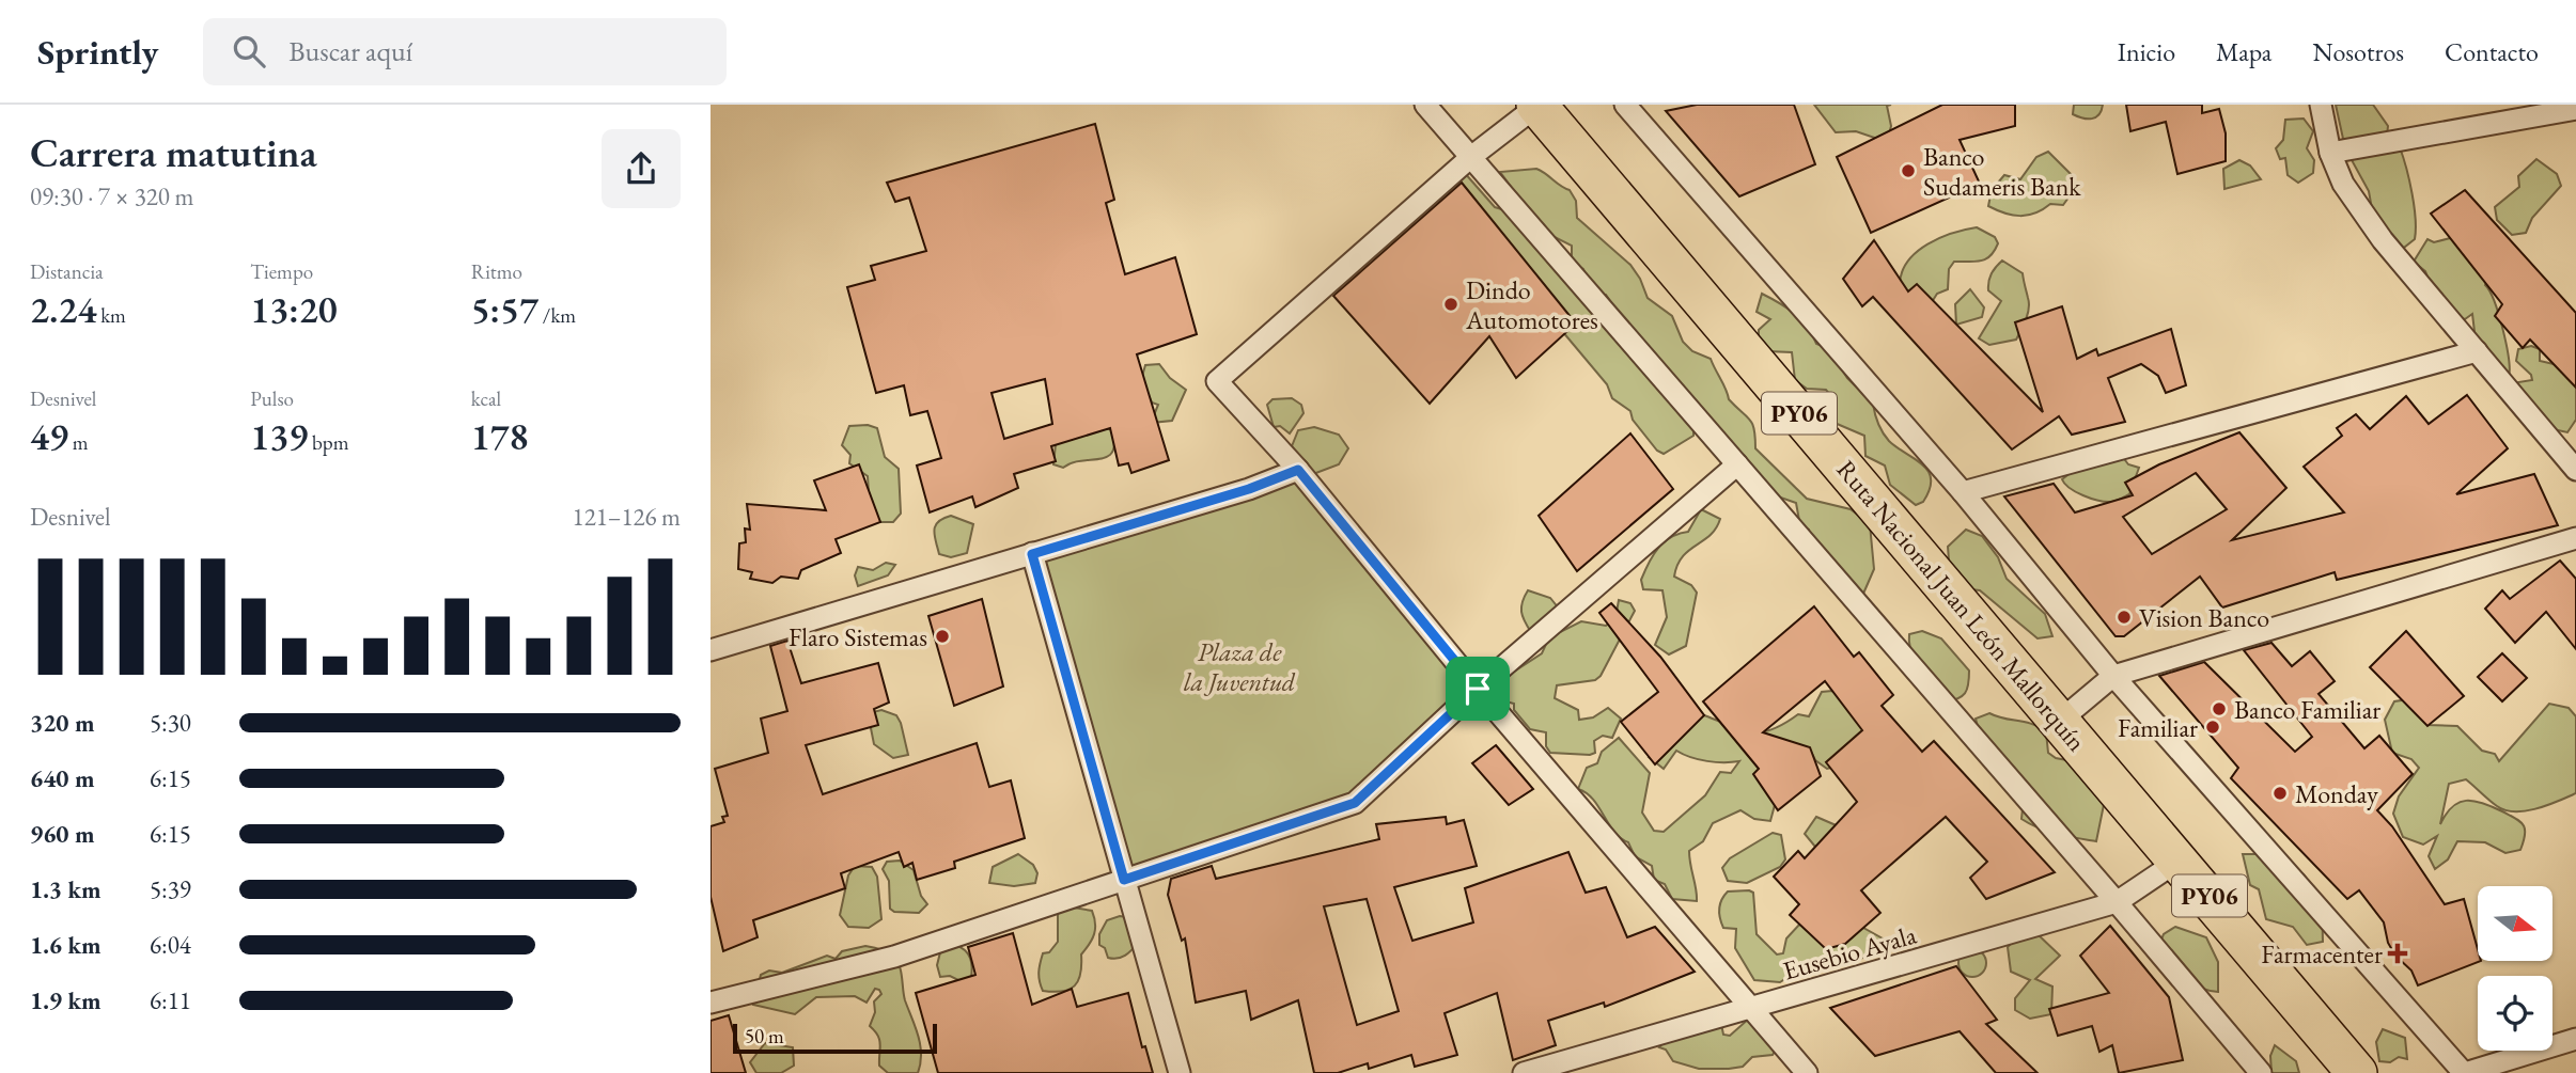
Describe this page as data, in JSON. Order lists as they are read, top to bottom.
{
  "streets": {
    "highway": ["PY06", "Ruta Nacional Juan León Mallorquín"],
    "street": ["Eusebio Ayala"]
  },
  "crossings": [
    ["Ruta Nacional Juan León Mallorquín", "Eusebio Ayala"]
  ],
  "parks": ["Plaza de la Juventud"],
  "places": {
    "other": [
      "Banco Sudameris Bank",
      "Dindo Automotores",
      "Vision Banco",
      "Flaro Sistemas",
      "Banco Familiar",
      "Familiar",
      "Monday"
    ],
    "health": ["Farmacenter"]
  },
  "scale_bar": "50 m",
  "north": "right",
  "page": {
    "header": "Sprintly",
    "search": "Buscar aquí",
    "nav": [
      "Inicio",
      "Mapa",
      "Nosotros",
      "Contacto"
    ],
    "heading": ["Carrera matutina", "09:30 · 7 × 320 m"],
    "stats": [
      ["Distancia", "2.24 km"],
      ["Tiempo", "13:20"],
      ["Ritmo", "5:57 /km"],
      ["Desnivel", "49 m"],
      ["Pulso", "139 bpm"],
      ["kcal", "178"]
    ],
    "chart": ["Desnivel", "121–126 m"],
    "list": [
      {
        "name": "320 m",
        "note": "5:30"
      },
      {
        "name": "640 m",
        "note": "6:15"
      },
      {
        "name": "960 m",
        "note": "6:15"
      },
      {
        "name": "1.3 km",
        "note": "5:39"
      },
      {
        "name": "1.6 km",
        "note": "6:04"
      },
      {
        "name": "1.9 km",
        "note": "6:11"
      }
    ],
    "scale": "50 m"
  }
}
